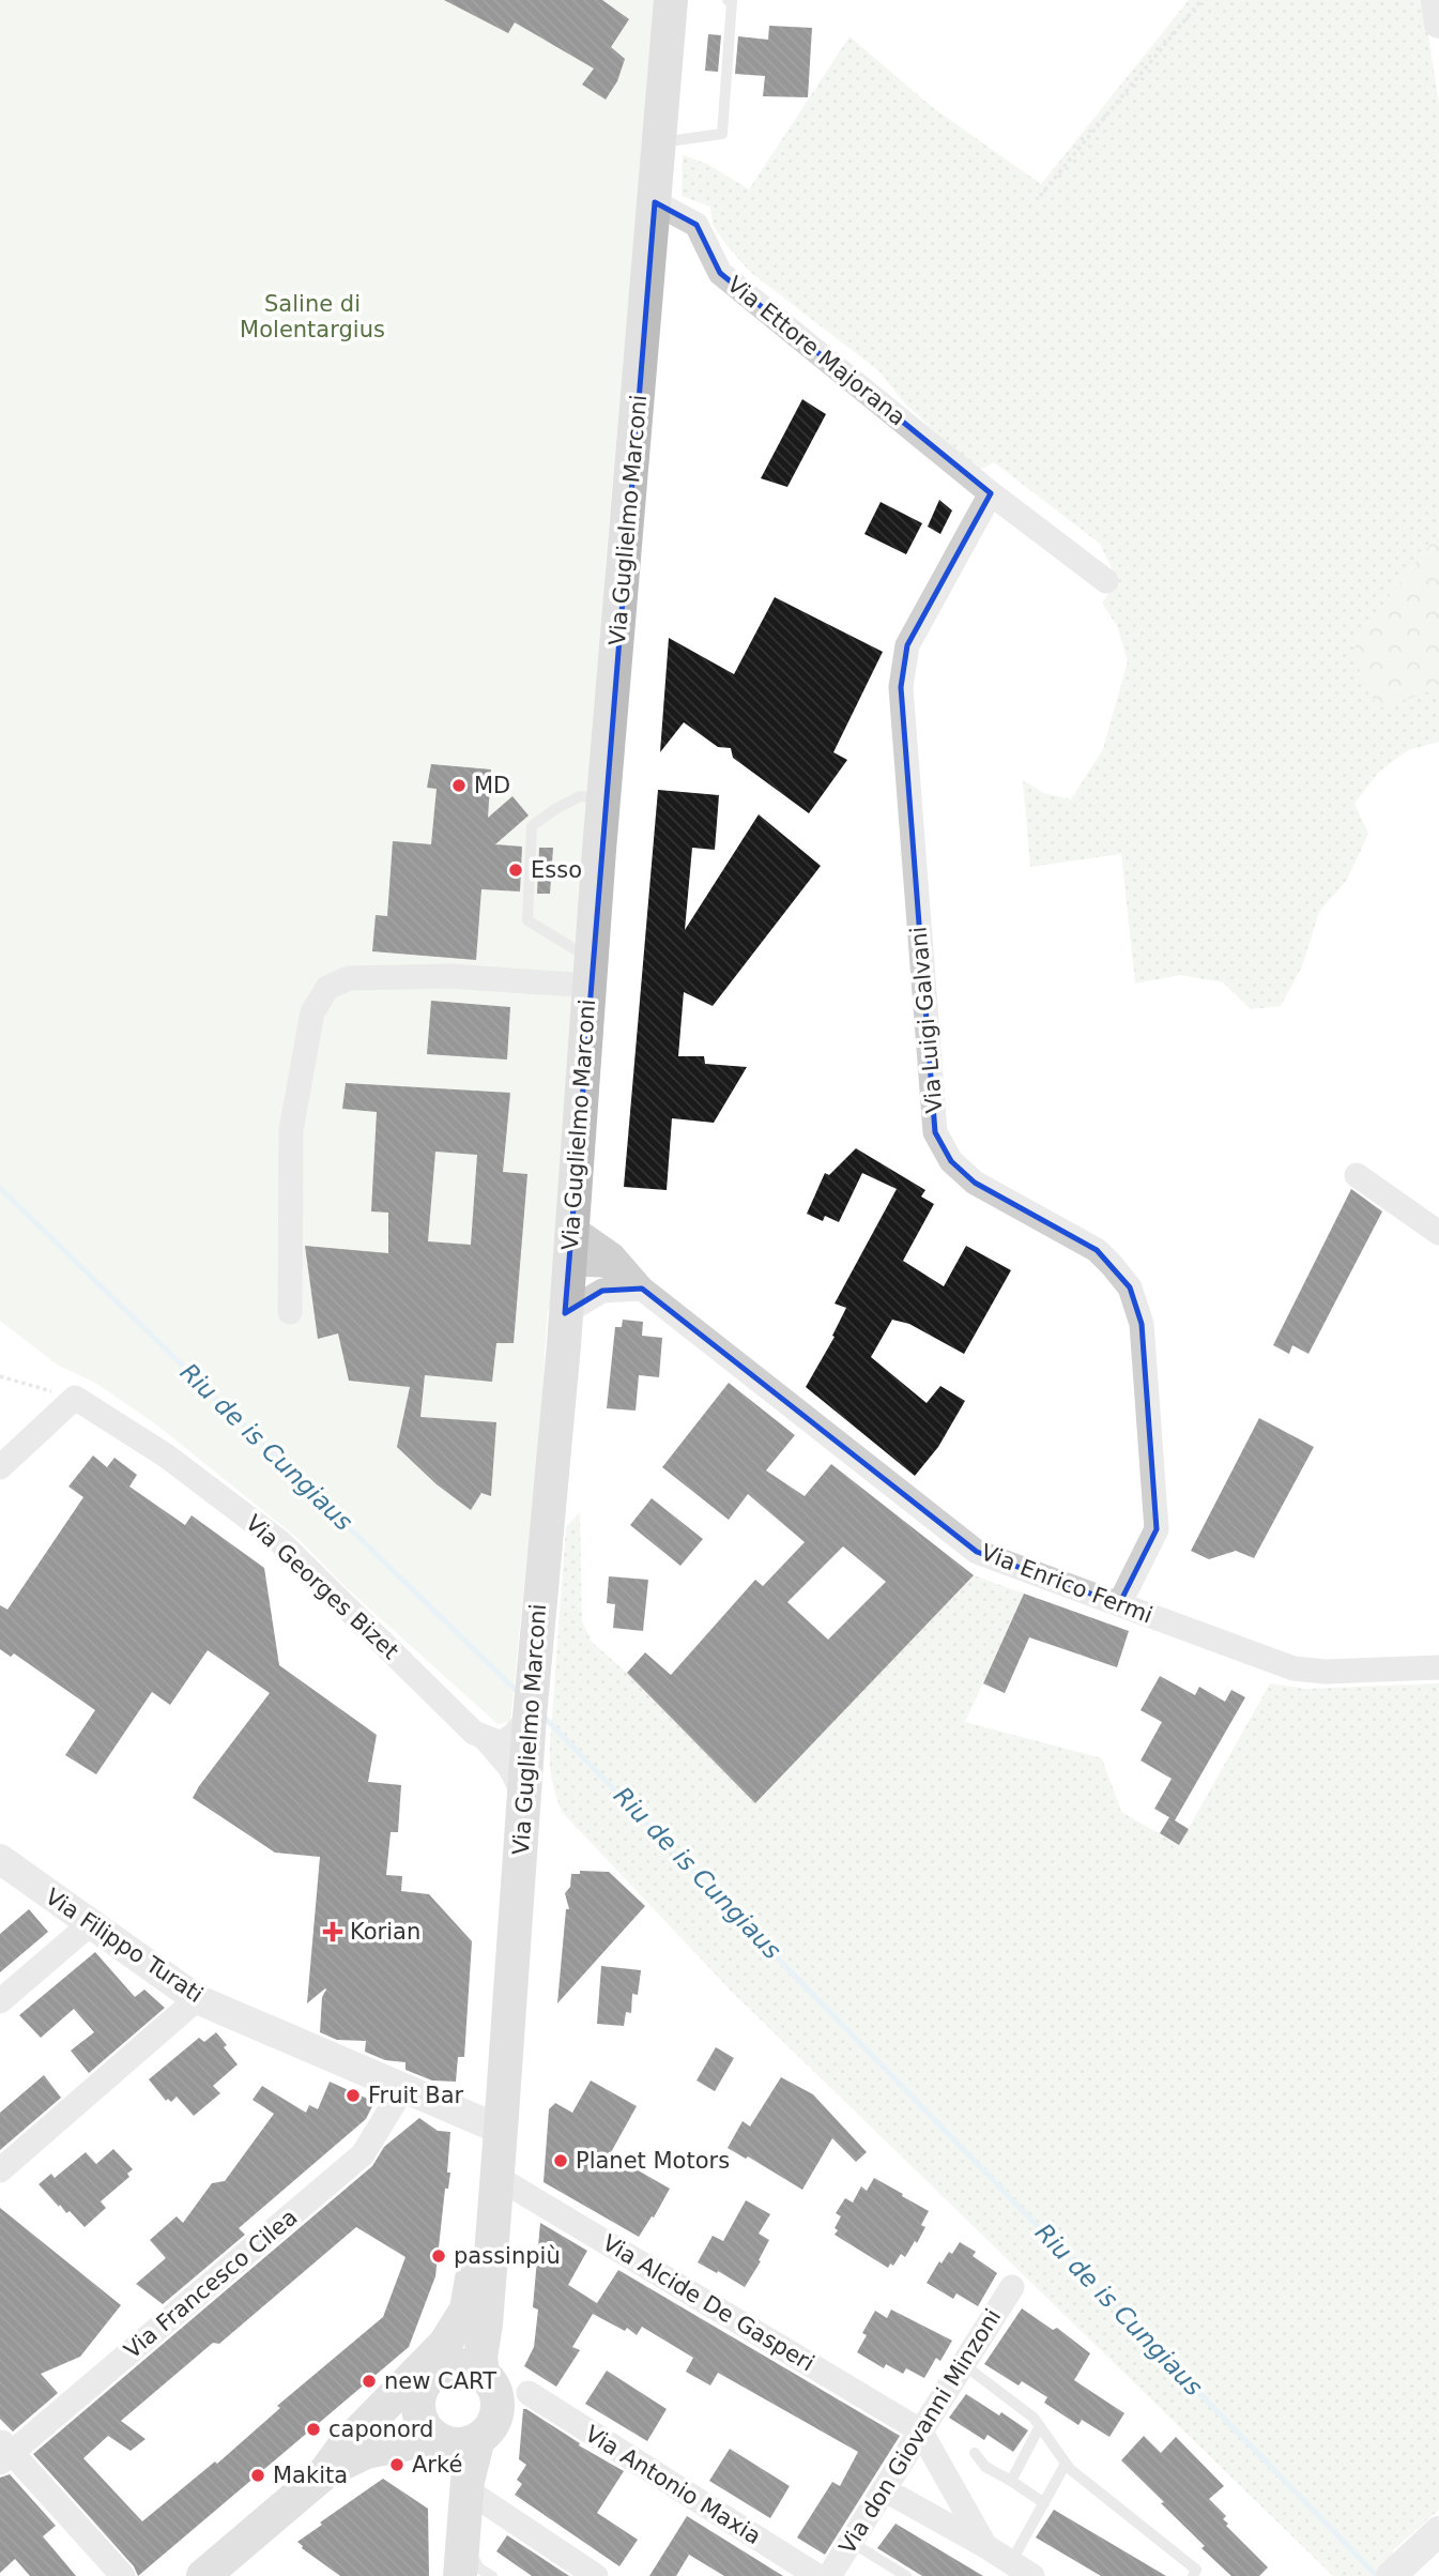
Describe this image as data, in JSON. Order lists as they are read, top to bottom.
{
  "streets": {
    "main road": ["Via Guglielmo Marconi"],
    "street": [
      "Via Ettore Majorana",
      "Via Luigi Galvani",
      "Via Enrico Fermi",
      "Via Georges Bizet",
      "Via Filippo Turati",
      "Via Francesco Cilea",
      "Via Alcide De Gasperi",
      "Via don Giovanni Minzoni",
      "Via Antonio Maxia"
    ]
  },
  "crossings": [
    ["Via Ettore Majorana", "Via Guglielmo Marconi"],
    ["Via Ettore Majorana", "Via Luigi Galvani"],
    ["Via Guglielmo Marconi", "Via Enrico Fermi"],
    ["Via Guglielmo Marconi", "Via Georges Bizet"],
    ["Via Guglielmo Marconi", "Via Filippo Turati"],
    ["Via Guglielmo Marconi", "Via Alcide De Gasperi"],
    ["Via Luigi Galvani", "Via Enrico Fermi"],
    ["Via Filippo Turati", "Via Francesco Cilea"],
    ["Via Alcide De Gasperi", "Via don Giovanni Minzoni"]
  ],
  "water": ["Riu de is Cungiaus"],
  "parks": ["Saline di Molentargius"],
  "places": {
    "other": [
      "MD",
      "Esso",
      "Fruit Bar",
      "Planet Motors",
      "passinpiù",
      "new CART",
      "caponord",
      "Arké",
      "Makita"
    ],
    "health": ["Korian"]
  }
}
